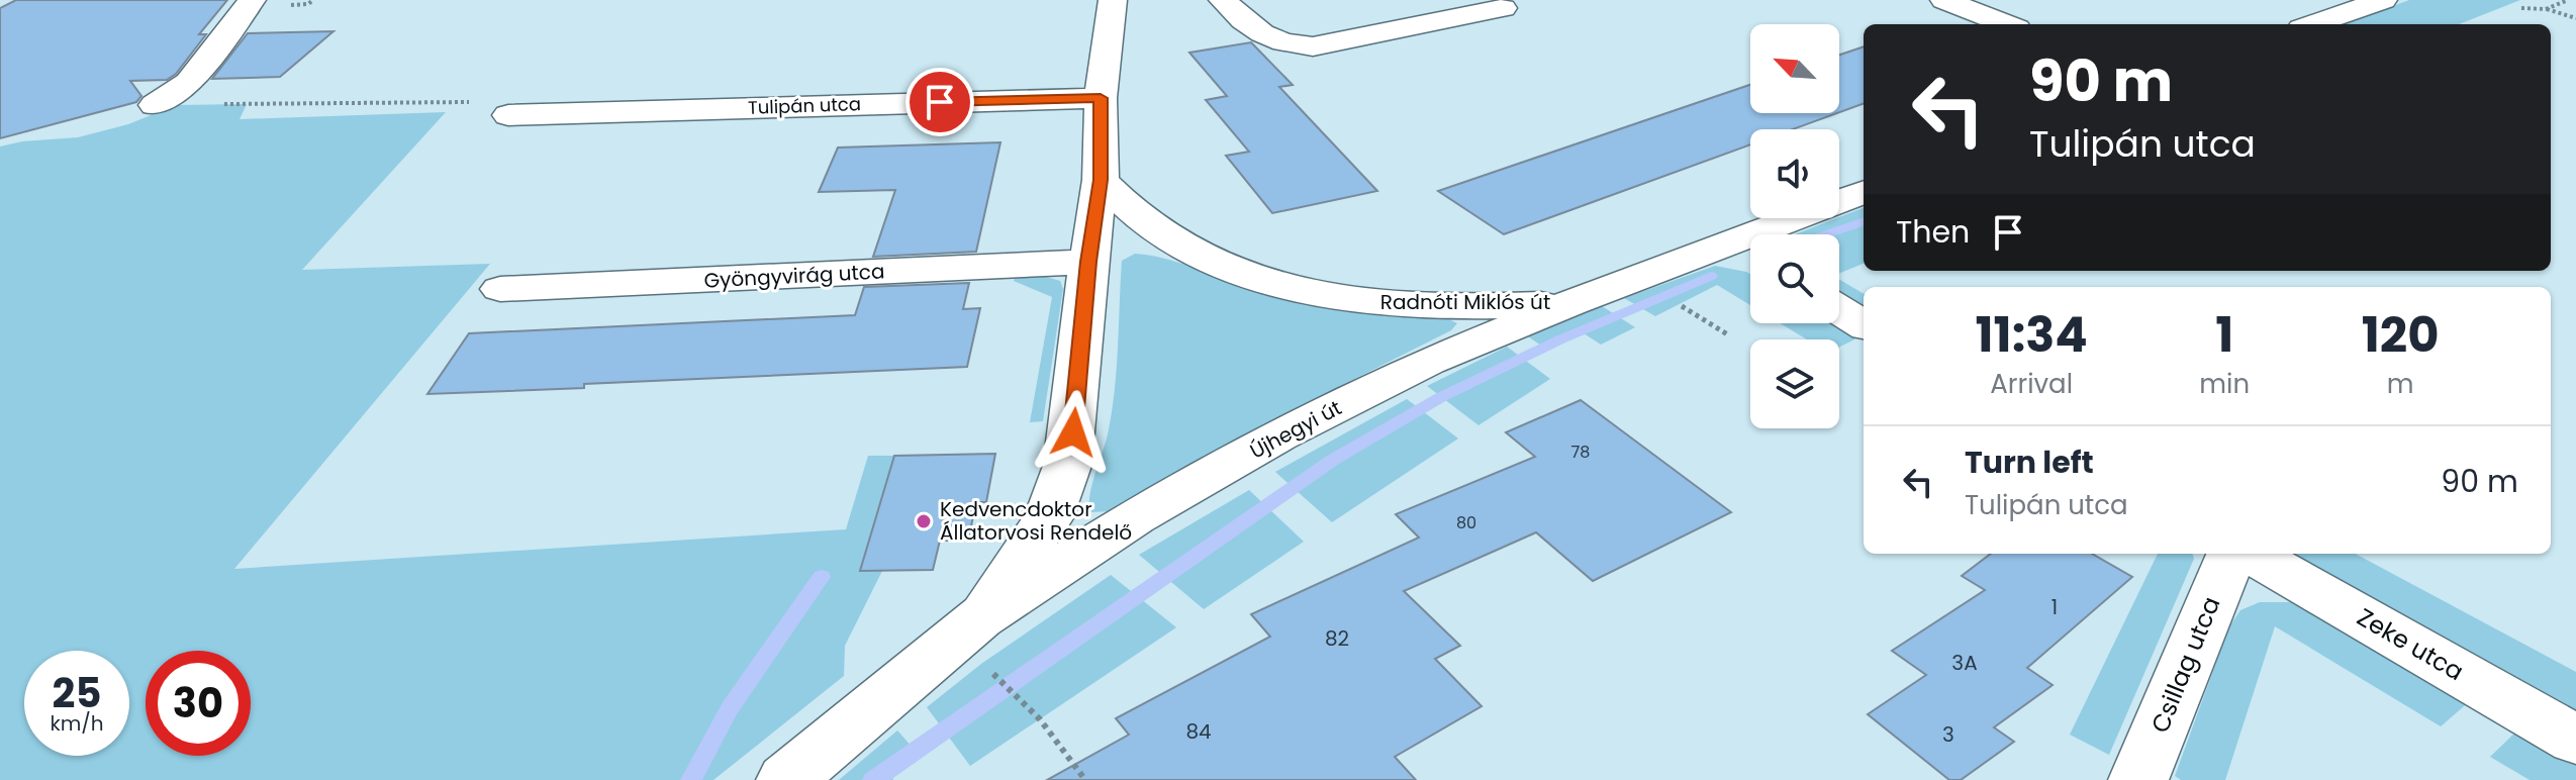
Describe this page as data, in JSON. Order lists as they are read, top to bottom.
{
  "streets": {
    "street": [
      "Tulipán utca",
      "Gyöngyvirág utca",
      "Radnóti Miklós út",
      "Újhegyi út",
      "Zeke utca",
      "Csillag utca"
    ]
  },
  "crossings": [
    ["Radnóti Miklós út", "Újhegyi út"]
  ],
  "places": ["Kedvencdoktor Állatorvosi Rendelő"],
  "house_numbers": [
    "78",
    "80",
    "1",
    "82",
    "3A",
    "84",
    "3"
  ],
  "north": "top left",
  "page": {
    "turn": ["90 m", "Tulipán utca"],
    "then": "Then",
    "eta": [
      "11:34",
      "Arrival",
      "1",
      "min",
      "120",
      "m"
    ],
    "list": [
      {
        "name": "Turn left",
        "note": "Tulipán utca",
        "value": "90 m"
      }
    ],
    "speed": "25 km/h",
    "limit": "30"
  }
}
